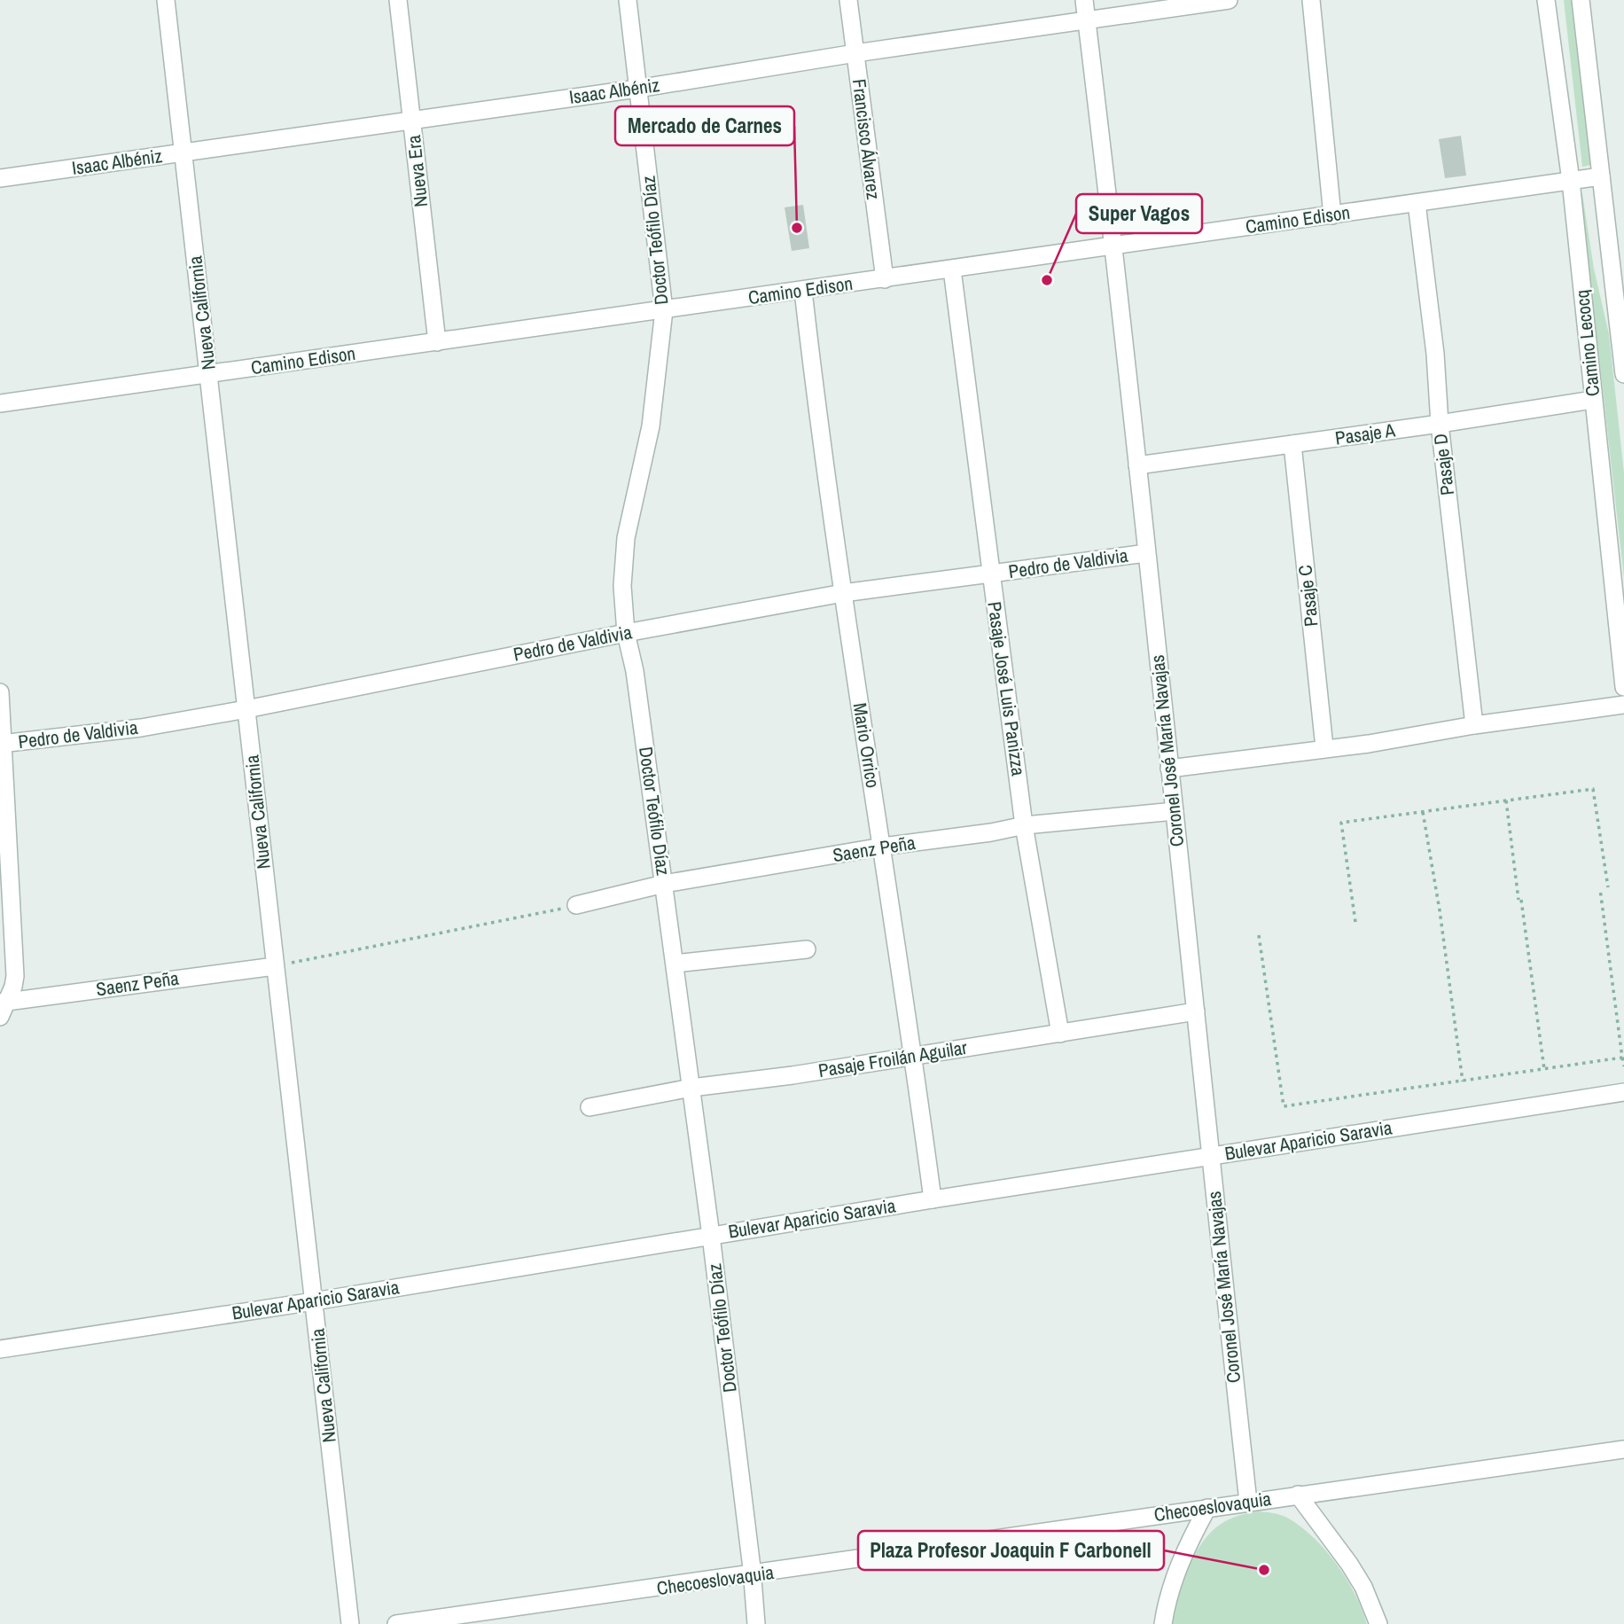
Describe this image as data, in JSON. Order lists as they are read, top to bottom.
{
  "streets": {
    "street": [
      "Isaac Albéniz",
      "Francisco Álvarez",
      "Nueva Era",
      "Camino Edison",
      "Doctor Teófilo Díaz",
      "Nueva California",
      "Camino Lecocq",
      "Pasaje A",
      "Pasaje D",
      "Pedro de Valdivia",
      "Pasaje C",
      "Pasaje José Luis Panizza",
      "Mario Orrico",
      "Coronel José María Navajas",
      "Saenz Peña",
      "Pasaje Froilán Aguilar",
      "Bulevar Aparicio Saravia",
      "Checoeslovaquia"
    ]
  },
  "crossings": [
    ["Isaac Albéniz", "Francisco Álvarez"],
    ["Isaac Albéniz", "Nueva Era"],
    ["Isaac Albéniz", "Doctor Teófilo Díaz"],
    ["Isaac Albéniz", "Nueva California"],
    ["Isaac Albéniz", "Coronel José María Navajas"],
    ["Francisco Álvarez", "Camino Edison"],
    ["Nueva Era", "Camino Edison"],
    ["Camino Edison", "Doctor Teófilo Díaz"],
    ["Camino Edison", "Nueva California"],
    ["Camino Edison", "Camino Lecocq"],
    ["Camino Edison", "Pasaje D"],
    ["Camino Edison", "Pasaje José Luis Panizza"],
    ["Camino Edison", "Mario Orrico"],
    ["Camino Edison", "Coronel José María Navajas"],
    ["Doctor Teófilo Díaz", "Pedro de Valdivia"],
    ["Doctor Teófilo Díaz", "Saenz Peña"],
    ["Doctor Teófilo Díaz", "Pasaje Froilán Aguilar"],
    ["Doctor Teófilo Díaz", "Bulevar Aparicio Saravia"],
    ["Doctor Teófilo Díaz", "Checoeslovaquia"],
    ["Nueva California", "Pedro de Valdivia"],
    ["Nueva California", "Saenz Peña"],
    ["Nueva California", "Bulevar Aparicio Saravia"],
    ["Camino Lecocq", "Pasaje A"],
    ["Pasaje A", "Pasaje D"],
    ["Pasaje A", "Pasaje C"],
    ["Pasaje A", "Coronel José María Navajas"],
    ["Pedro de Valdivia", "Pasaje José Luis Panizza"],
    ["Pedro de Valdivia", "Mario Orrico"],
    ["Pedro de Valdivia", "Coronel José María Navajas"],
    ["Pasaje José Luis Panizza", "Saenz Peña"],
    ["Pasaje José Luis Panizza", "Pasaje Froilán Aguilar"],
    ["Mario Orrico", "Saenz Peña"],
    ["Mario Orrico", "Pasaje Froilán Aguilar"],
    ["Mario Orrico", "Bulevar Aparicio Saravia"],
    ["Coronel José María Navajas", "Saenz Peña"],
    ["Coronel José María Navajas", "Pasaje Froilán Aguilar"],
    ["Coronel José María Navajas", "Bulevar Aparicio Saravia"],
    ["Coronel José María Navajas", "Checoeslovaquia"]
  ],
  "places": ["Mercado de Carnes", "Super Vagos", "Plaza Profesor Joaquin F Carbonell"]
}
